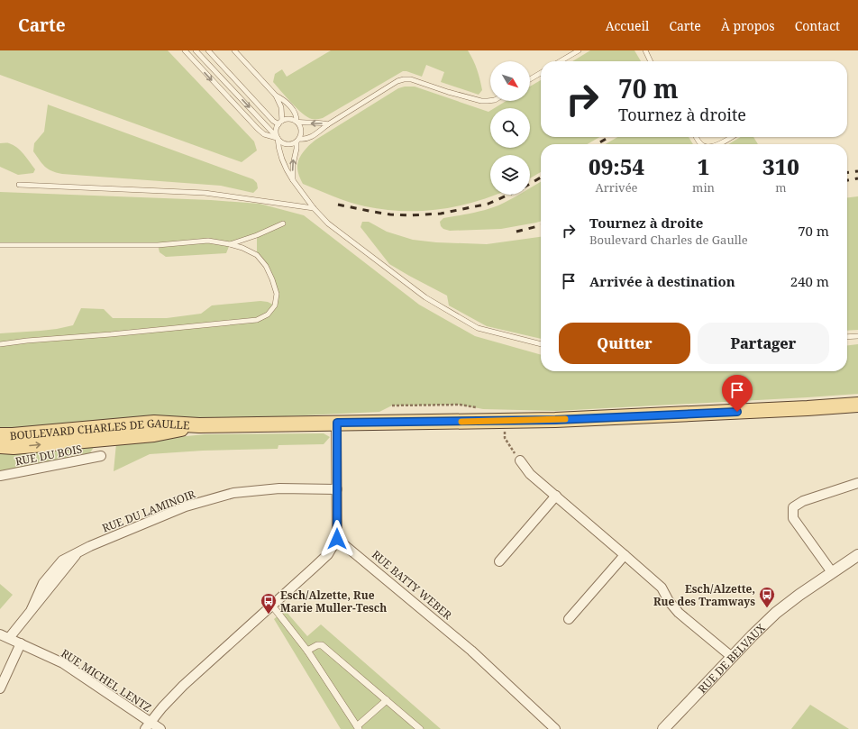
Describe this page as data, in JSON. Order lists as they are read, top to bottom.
{
  "streets": {
    "main road": ["BOULEVARD CHARLES DE GAULLE"],
    "street": [
      "RUE DU BOIS",
      "RUE DU LAMINOIR",
      "RUE BATTY WEBER",
      "RUE DE BELVAUX",
      "RUE MICHEL LENTZ"
    ]
  },
  "crossings": [
    ["RUE DU LAMINOIR", "RUE MICHEL LENTZ"]
  ],
  "places": {
    "bus stop": ["Esch/Alzette, Rue des Tramways", "Esch/Alzette, Rue Marie Muller-Tesch"]
  },
  "north": "bottom right",
  "page": {
    "header": "Carte",
    "nav": [
      "Accueil",
      "Carte",
      "À propos",
      "Contact"
    ],
    "turn": ["70 m", "Tournez à droite"],
    "eta": [
      "09:54",
      "Arrivée",
      "1",
      "min",
      "310",
      "m"
    ],
    "list": [
      {
        "name": "Tournez à droite",
        "note": "Boulevard Charles de Gaulle",
        "value": "70 m"
      },
      {
        "name": "Arrivée à destination",
        "value": "240 m"
      }
    ],
    "buttons": ["Quitter", "Partager"]
  }
}
